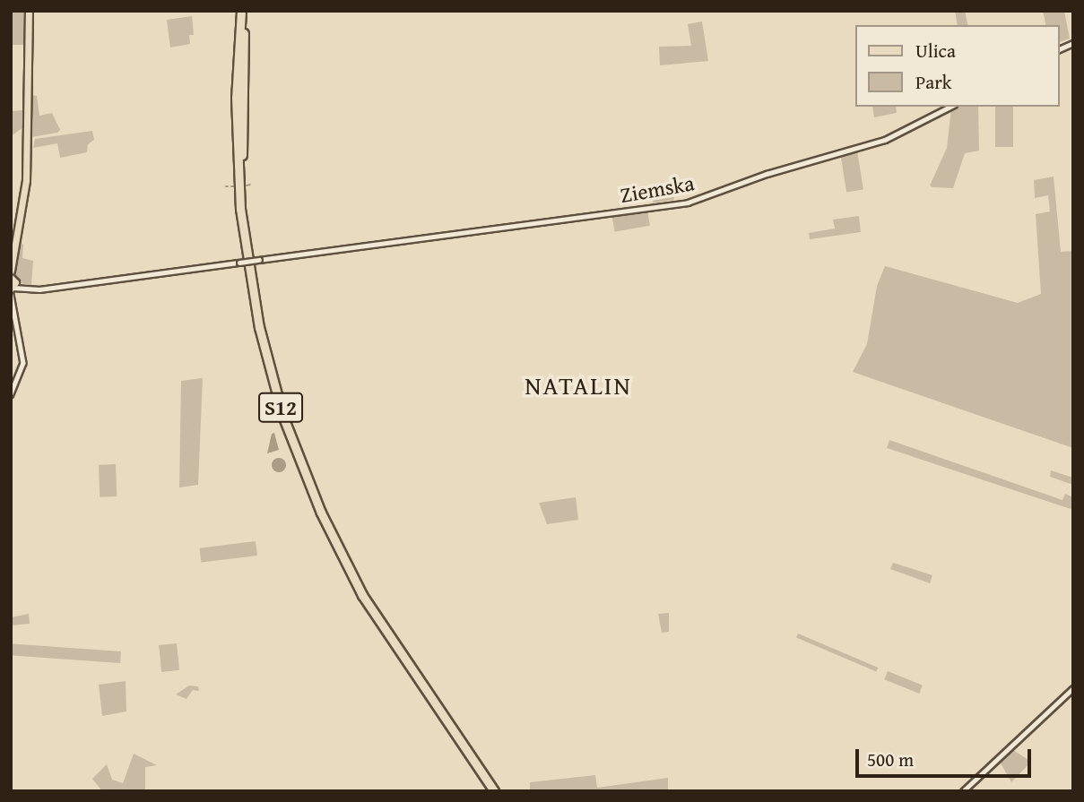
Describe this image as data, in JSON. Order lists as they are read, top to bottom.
{
  "streets": {
    "highway": ["S12"],
    "street": ["Ziemska"]
  },
  "districts": ["NATALIN"],
  "legend": ["Ulica", "Park"],
  "scale_bar": "500 m"
}
